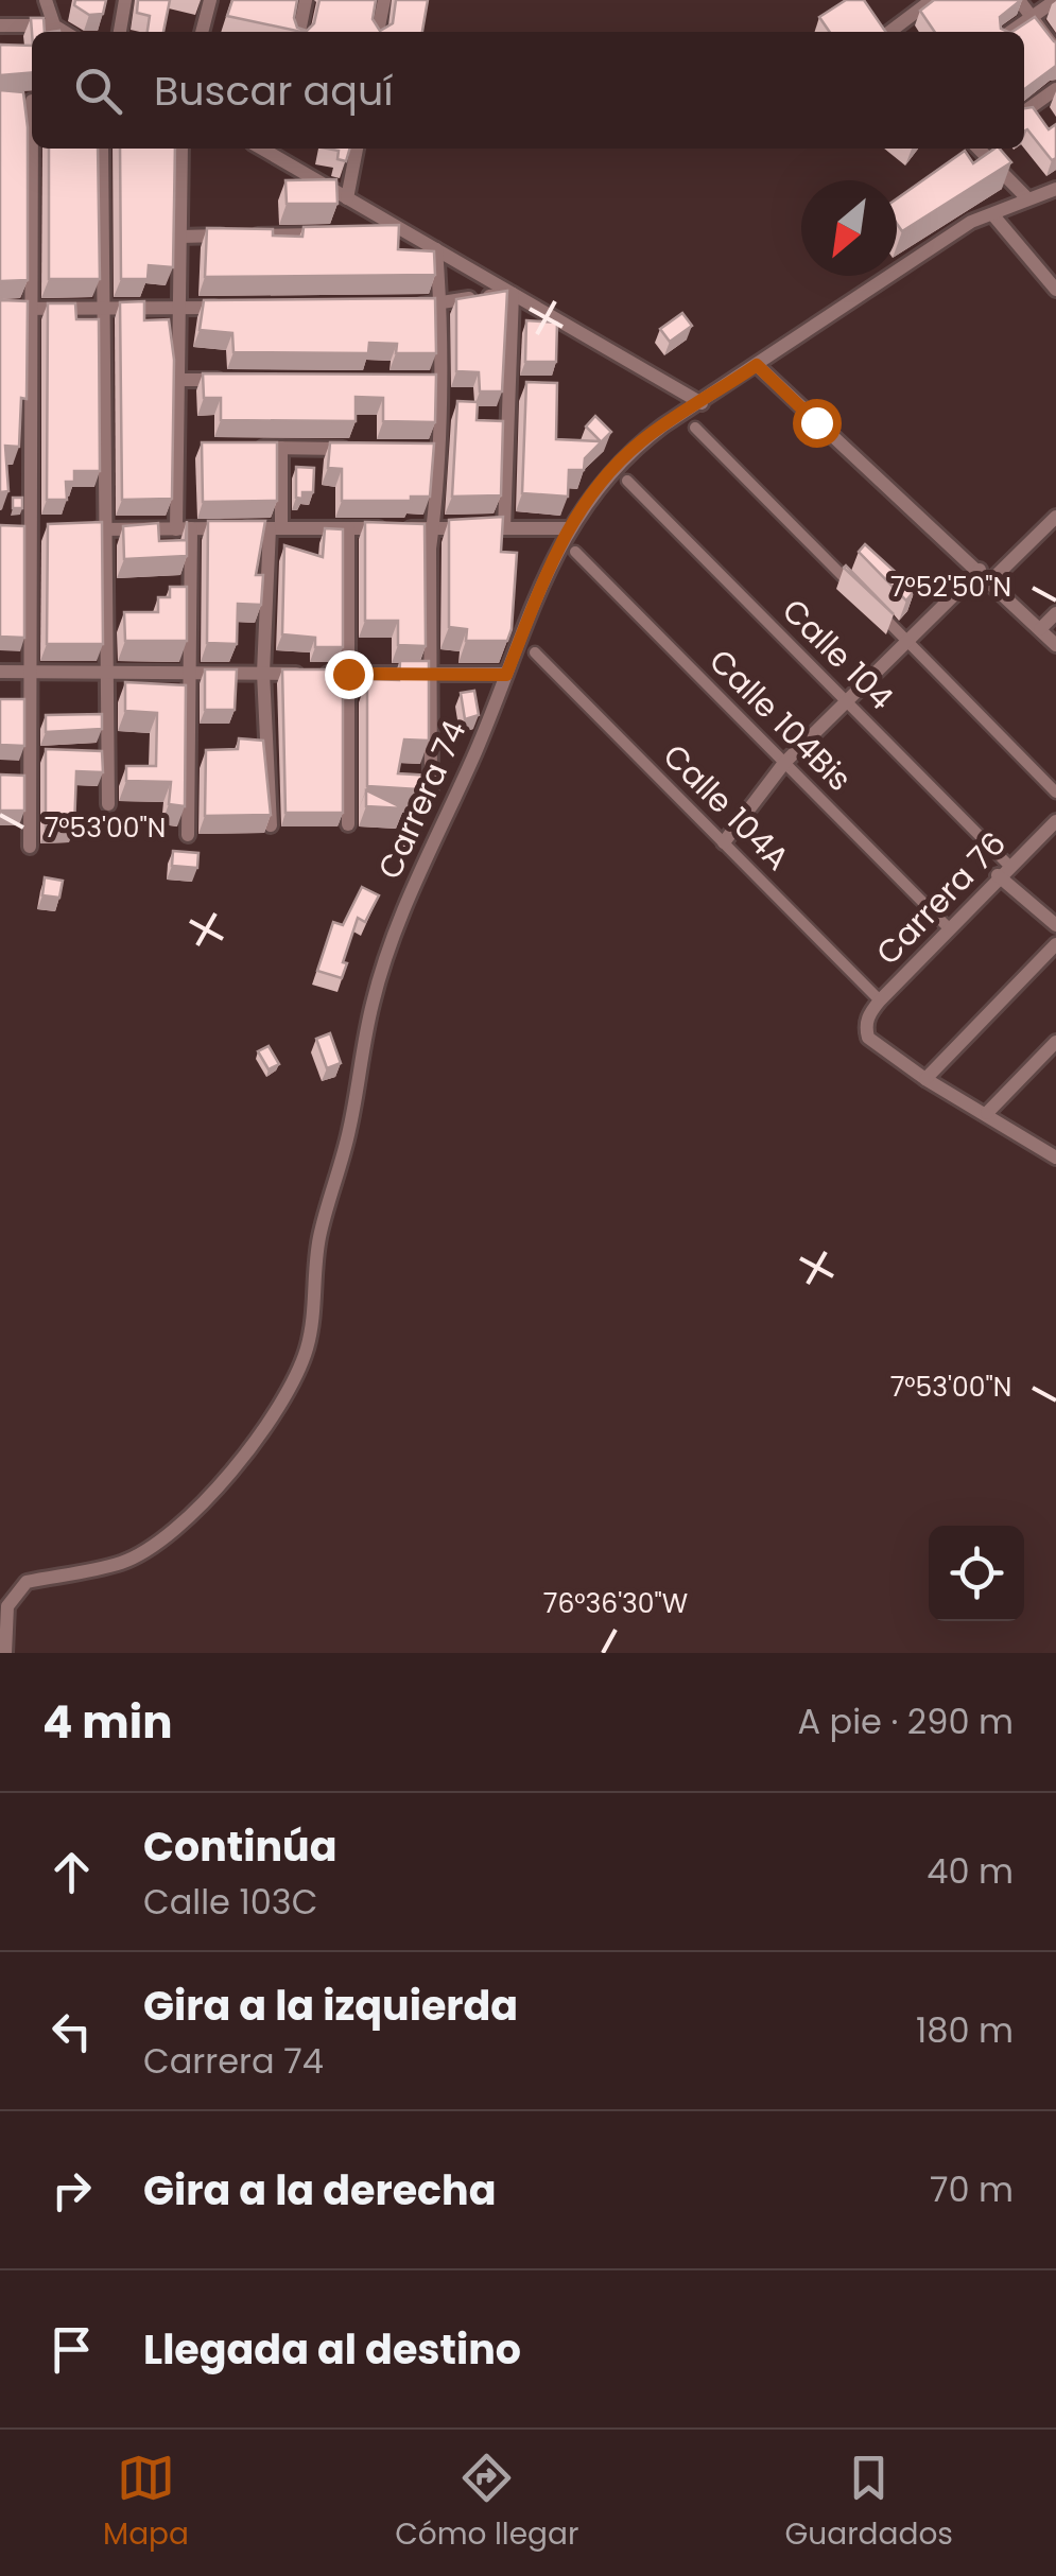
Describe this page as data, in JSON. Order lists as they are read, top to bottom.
{
  "streets": {
    "street": [
      "Calle 104",
      "Calle 104Bis",
      "Carrera 74",
      "Calle 104A",
      "Carrera 76"
    ]
  },
  "crossings": [
    ["Calle 104", "Carrera 76"],
    ["Calle 104Bis", "Carrera 76"],
    ["Calle 104A", "Carrera 76"]
  ],
  "north": "bottom left",
  "page": {
    "search": "Buscar aquí",
    "heading": ["4 min", "A pie · 290 m"],
    "list": [
      ["Continúa", "Calle 103C", "40 m"],
      ["Gira a la izquierda", "Carrera 74", "180 m"],
      ["Gira a la derecha", "70 m"],
      "Llegada al destino"
    ],
    "nav": ["Mapa", "Cómo llegar", "Guardados"]
  },
  "coordinates": ["7°52'50\"N", "7°53'00\"N", "76°36'30\"W"]
}
